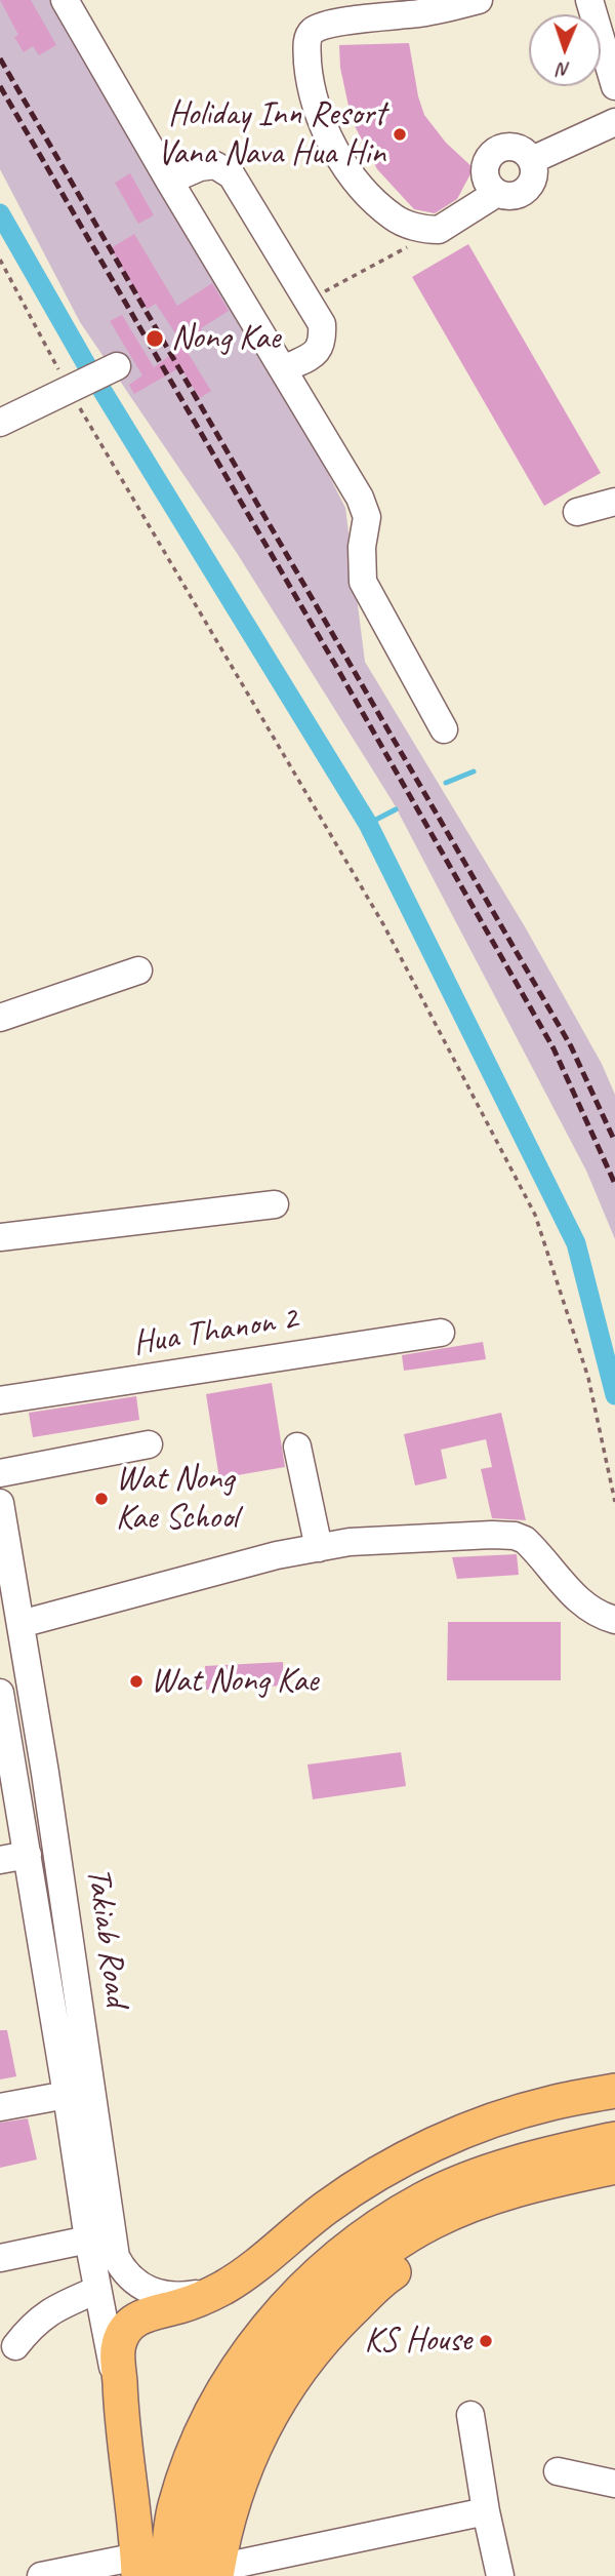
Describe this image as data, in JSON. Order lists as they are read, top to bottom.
{
  "streets": {
    "street": ["Hua Thanon 2", "Takiab Road"]
  },
  "places": [
    "Holiday Inn Resort Vana Nava Hua Hin",
    "Nong Kae",
    "Wat Nong Kae School",
    "Wat Nong Kae",
    "KS House"
  ],
  "north": "bottom"
}
